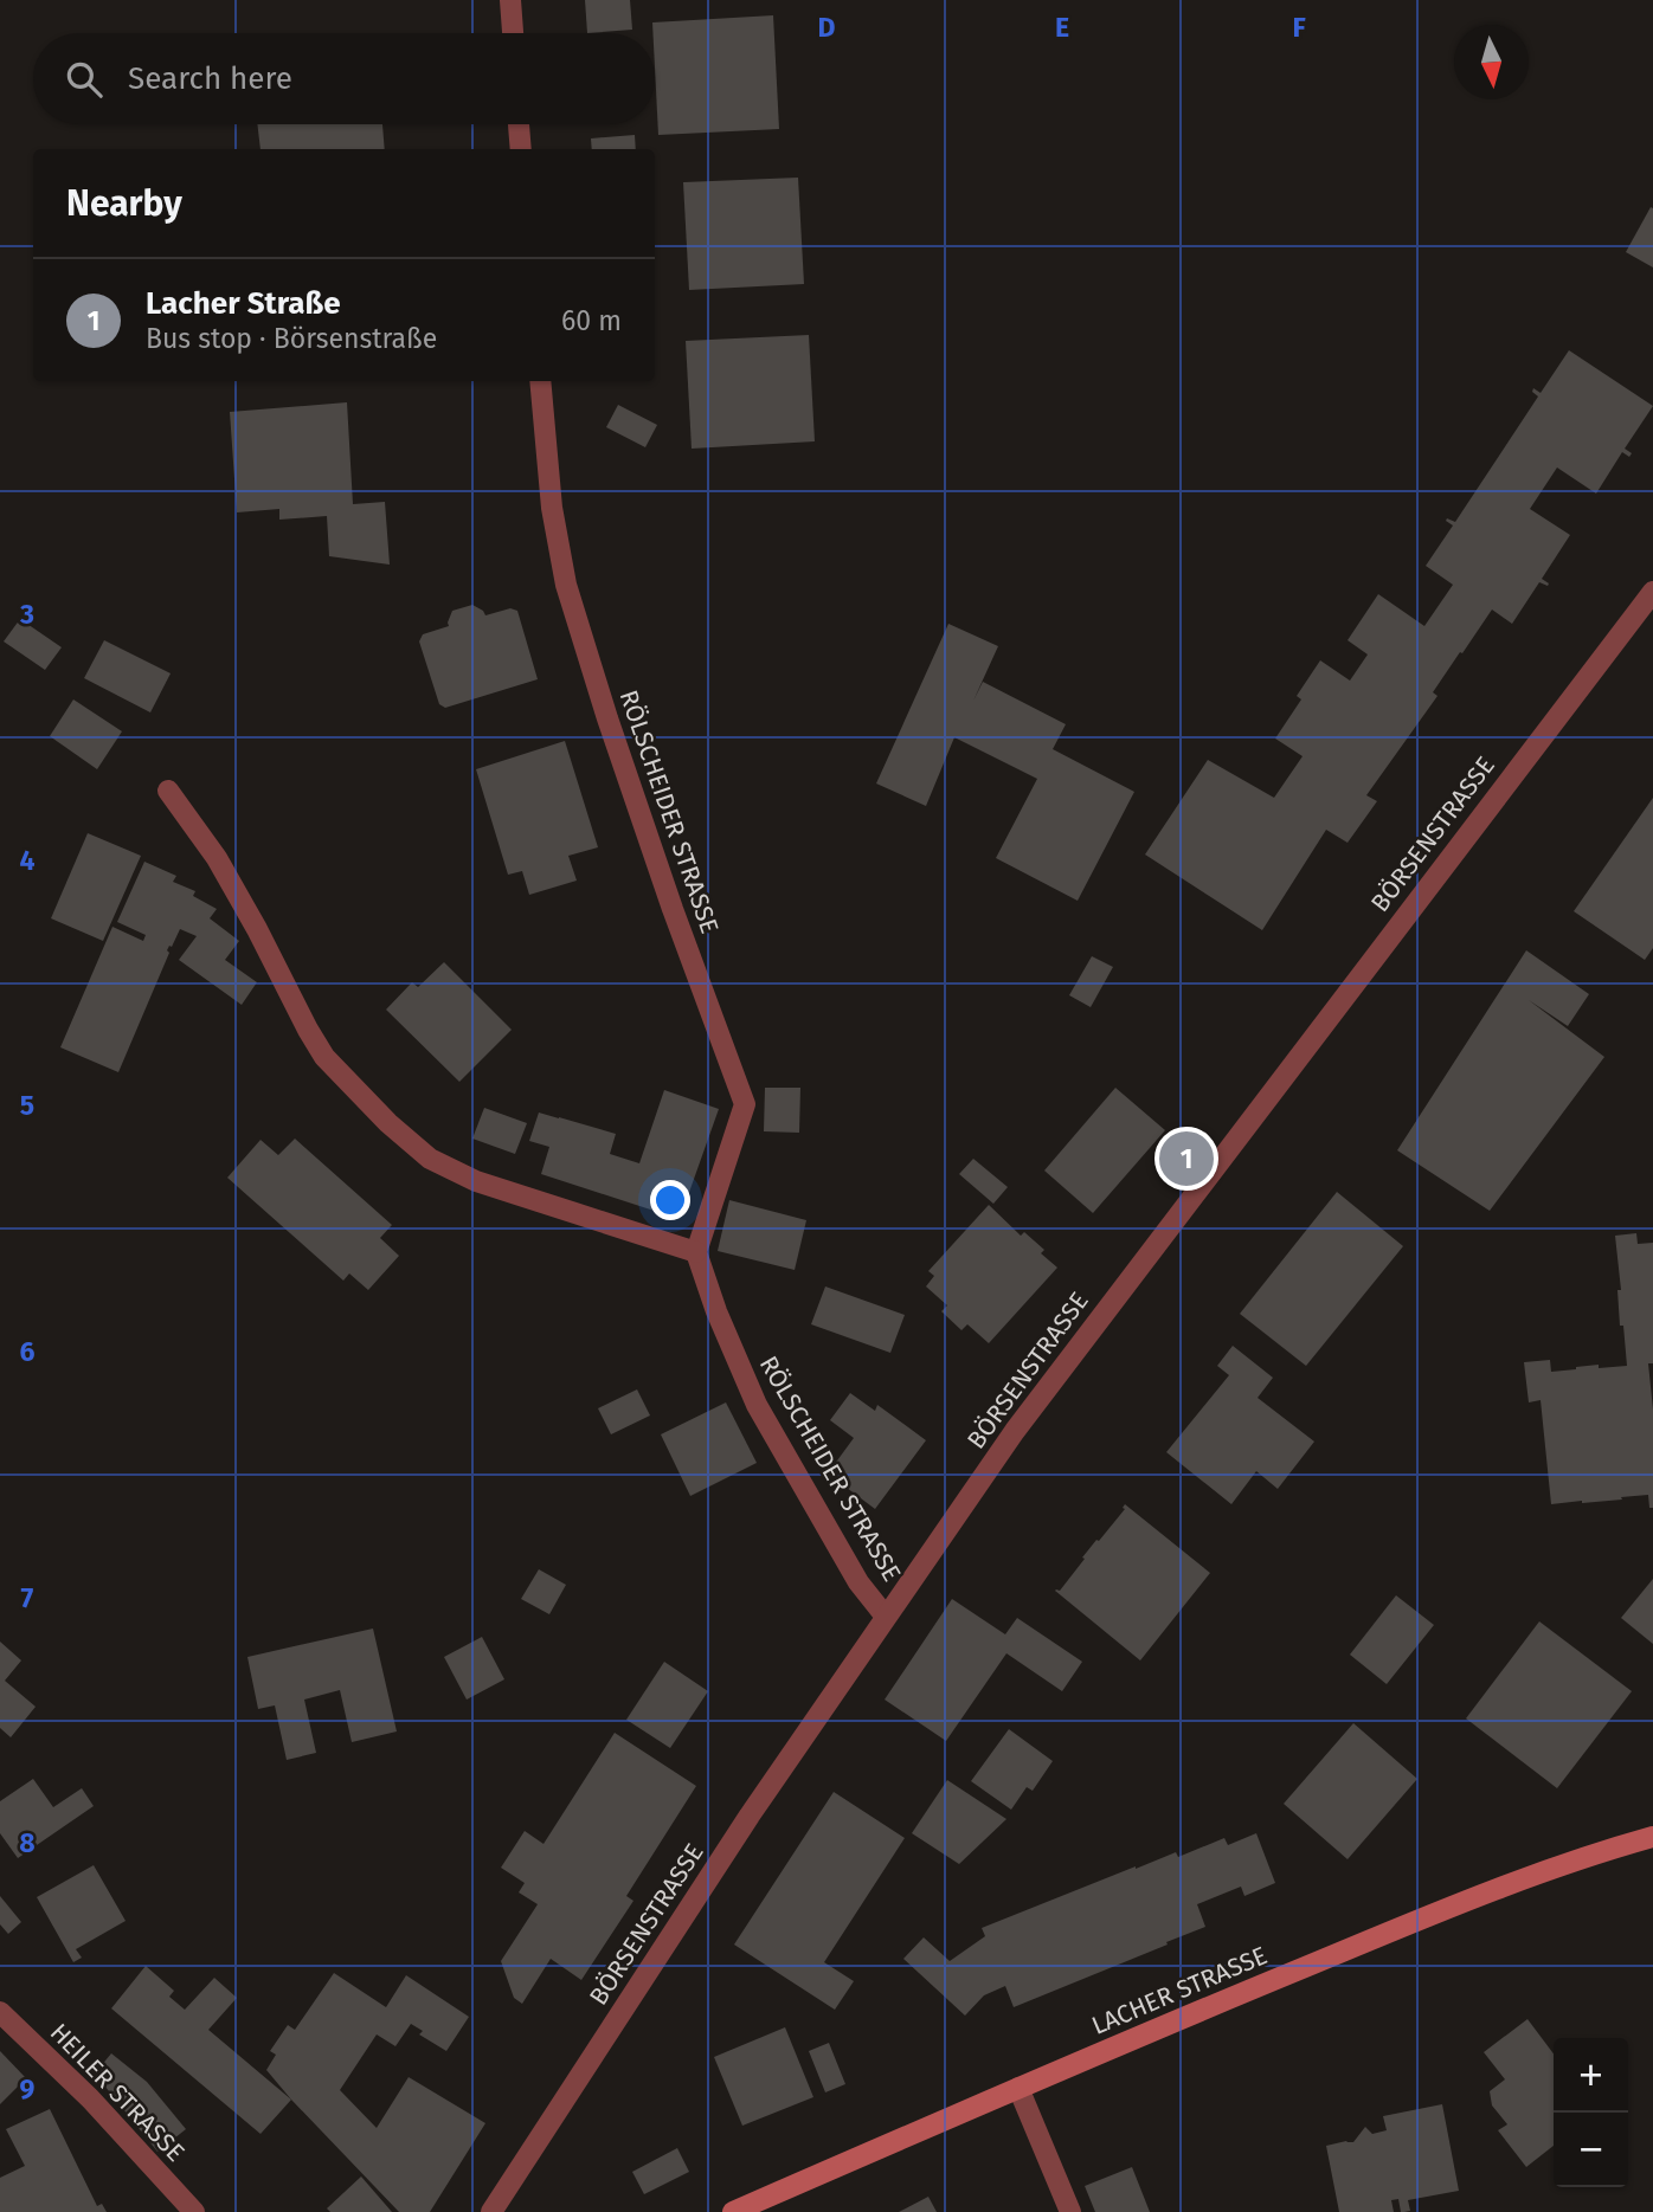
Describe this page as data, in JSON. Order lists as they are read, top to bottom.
{
  "streets": {
    "street": [
      "RÖLSCHEIDER STRASSE",
      "BÖRSENSTRASSE",
      "LACHER STRASSE",
      "HEILER STRASSE"
    ]
  },
  "crossings": [
    ["RÖLSCHEIDER STRASSE", "BÖRSENSTRASSE"]
  ],
  "north": "bottom",
  "page": {
    "search": "Search here",
    "heading": "Nearby",
    "list": [
      {
        "mark": "1",
        "name": "Lacher Straße",
        "note": "Bus stop · Börsenstraße",
        "value": "60 m"
      }
    ],
    "pins": "1",
    "map_buttons": ["+", "−"]
  },
  "grid": {
    "columns": ["D", "E", "F"],
    "rows": [
      "3",
      "4",
      "5",
      "6",
      "7",
      "8",
      "9"
    ]
  }
}
